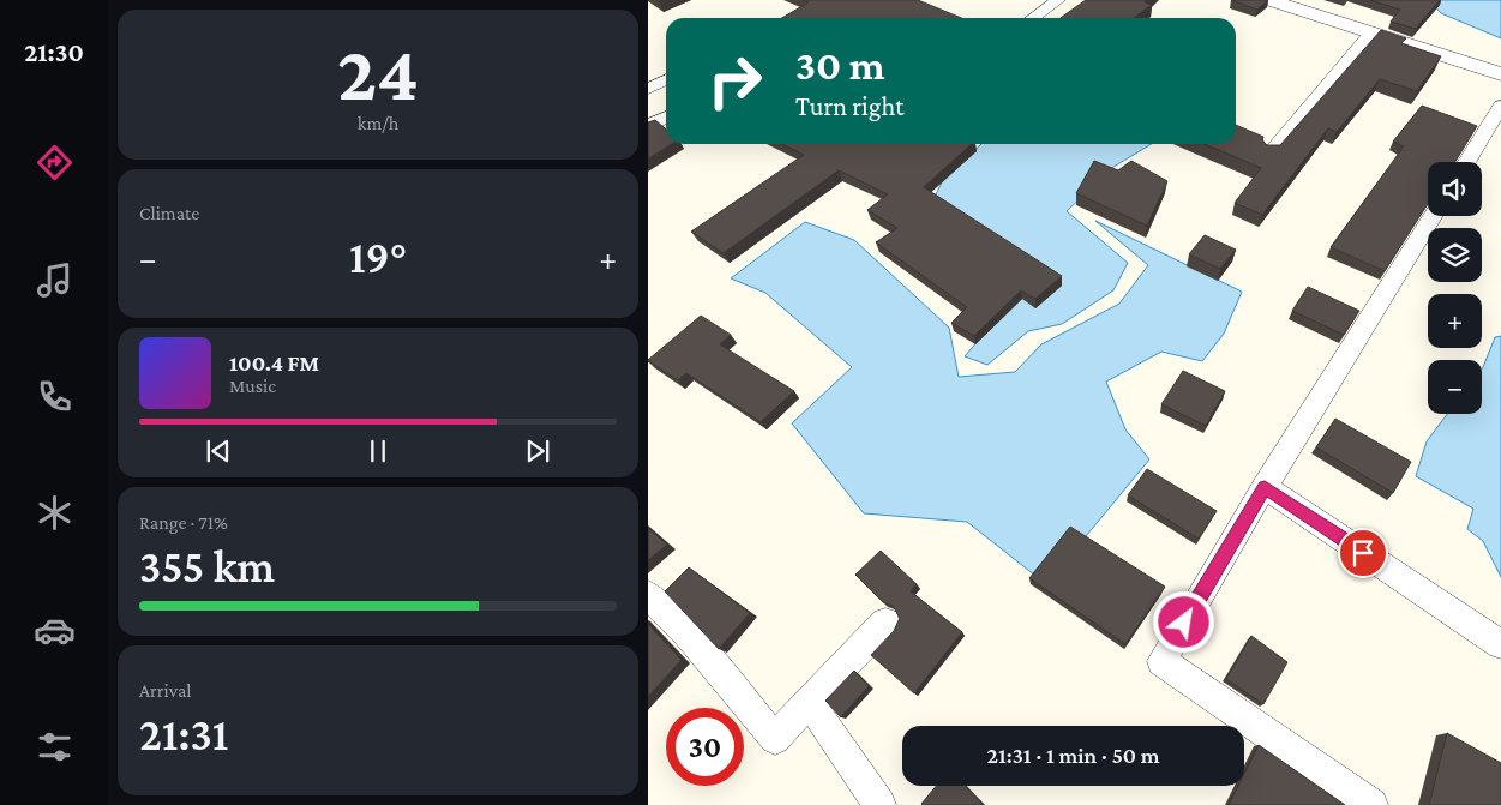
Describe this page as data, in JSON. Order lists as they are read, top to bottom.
{
  "page": {
    "tabs": "21:30",
    "tile": [
      ["24", "km/h"],
      "Climate",
      ["Range · 71%", "355 km"],
      ["Arrival", "21:31"]
    ],
    "turn": ["30 m", "Turn right"],
    "map_buttons": ["+", "−"],
    "heat": ["−", "19°", "+"],
    "song": ["100.4 FM", "Music"],
    "limit": "30",
    "trip": "21:31 · 1 min · 50 m"
  }
}
